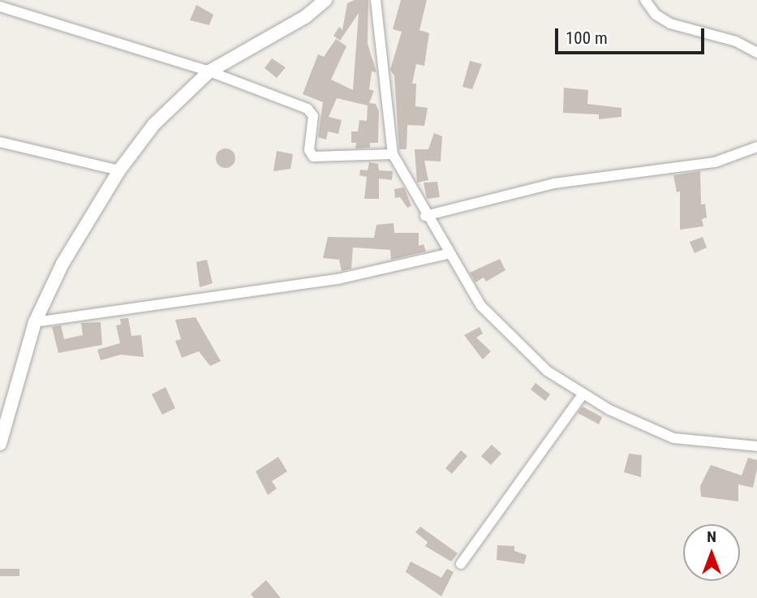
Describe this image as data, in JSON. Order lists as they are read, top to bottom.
{
  "scale_bar": "100 m",
  "north": "top"
}
